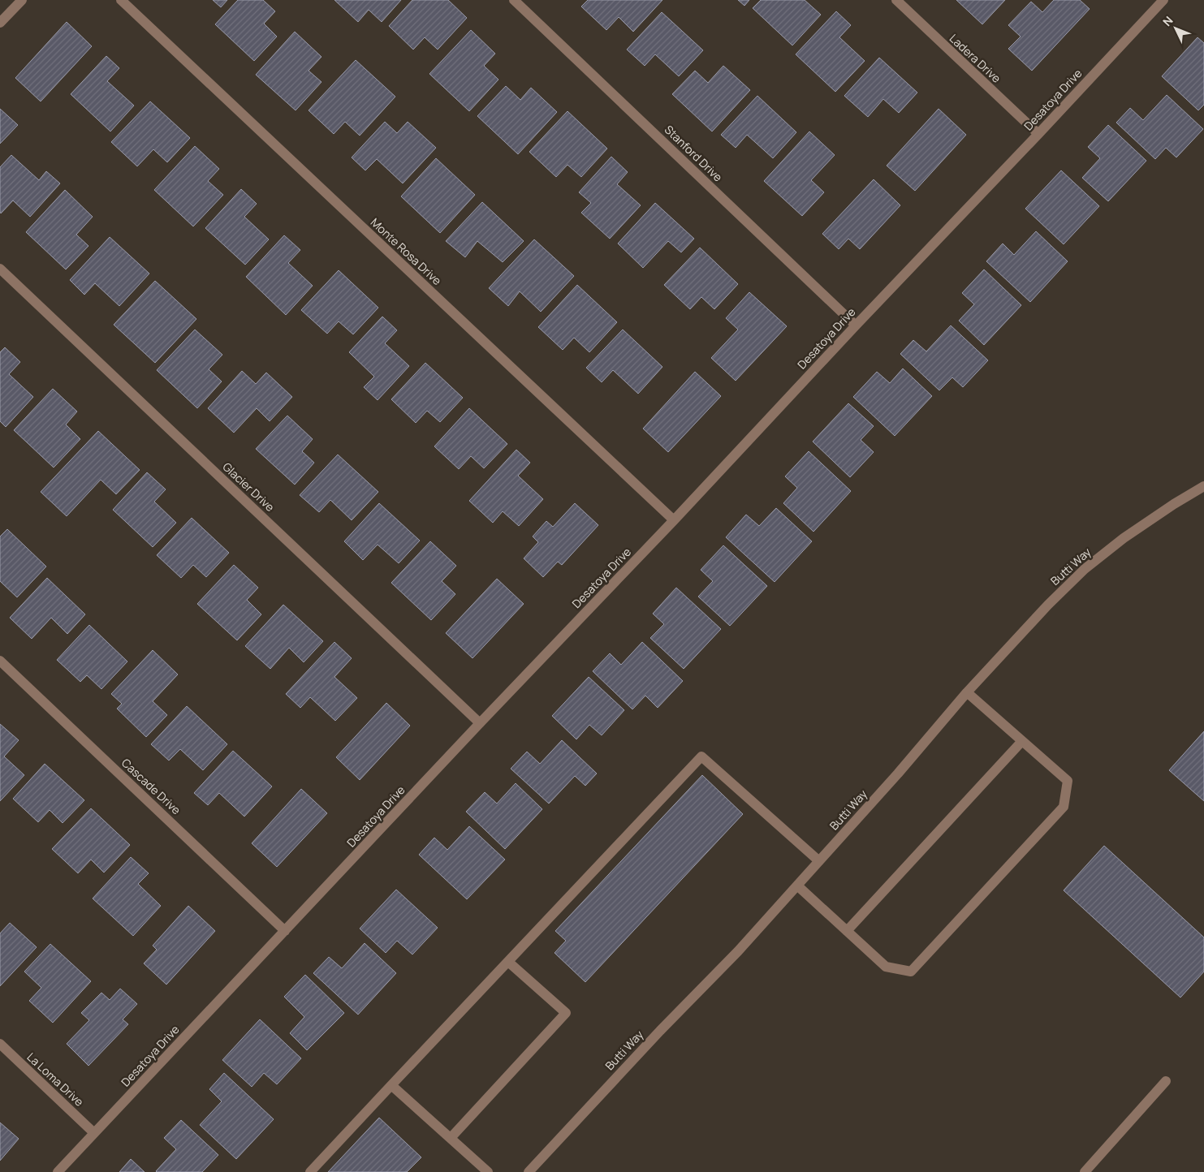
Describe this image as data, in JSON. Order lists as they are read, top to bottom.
{
  "streets": {
    "street": [
      "Ladera Drive",
      "Desatoya Drive",
      "Stanford Drive",
      "Monte Rosa Drive",
      "Glacier Drive",
      "Butti Way",
      "Cascade Drive",
      "La Loma Drive"
    ]
  },
  "crossings": [
    ["Ladera Drive", "Desatoya Drive"],
    ["Desatoya Drive", "Stanford Drive"],
    ["Desatoya Drive", "Monte Rosa Drive"],
    ["Desatoya Drive", "Glacier Drive"],
    ["Desatoya Drive", "Cascade Drive"],
    ["Desatoya Drive", "La Loma Drive"]
  ],
  "north": "top left"
}
